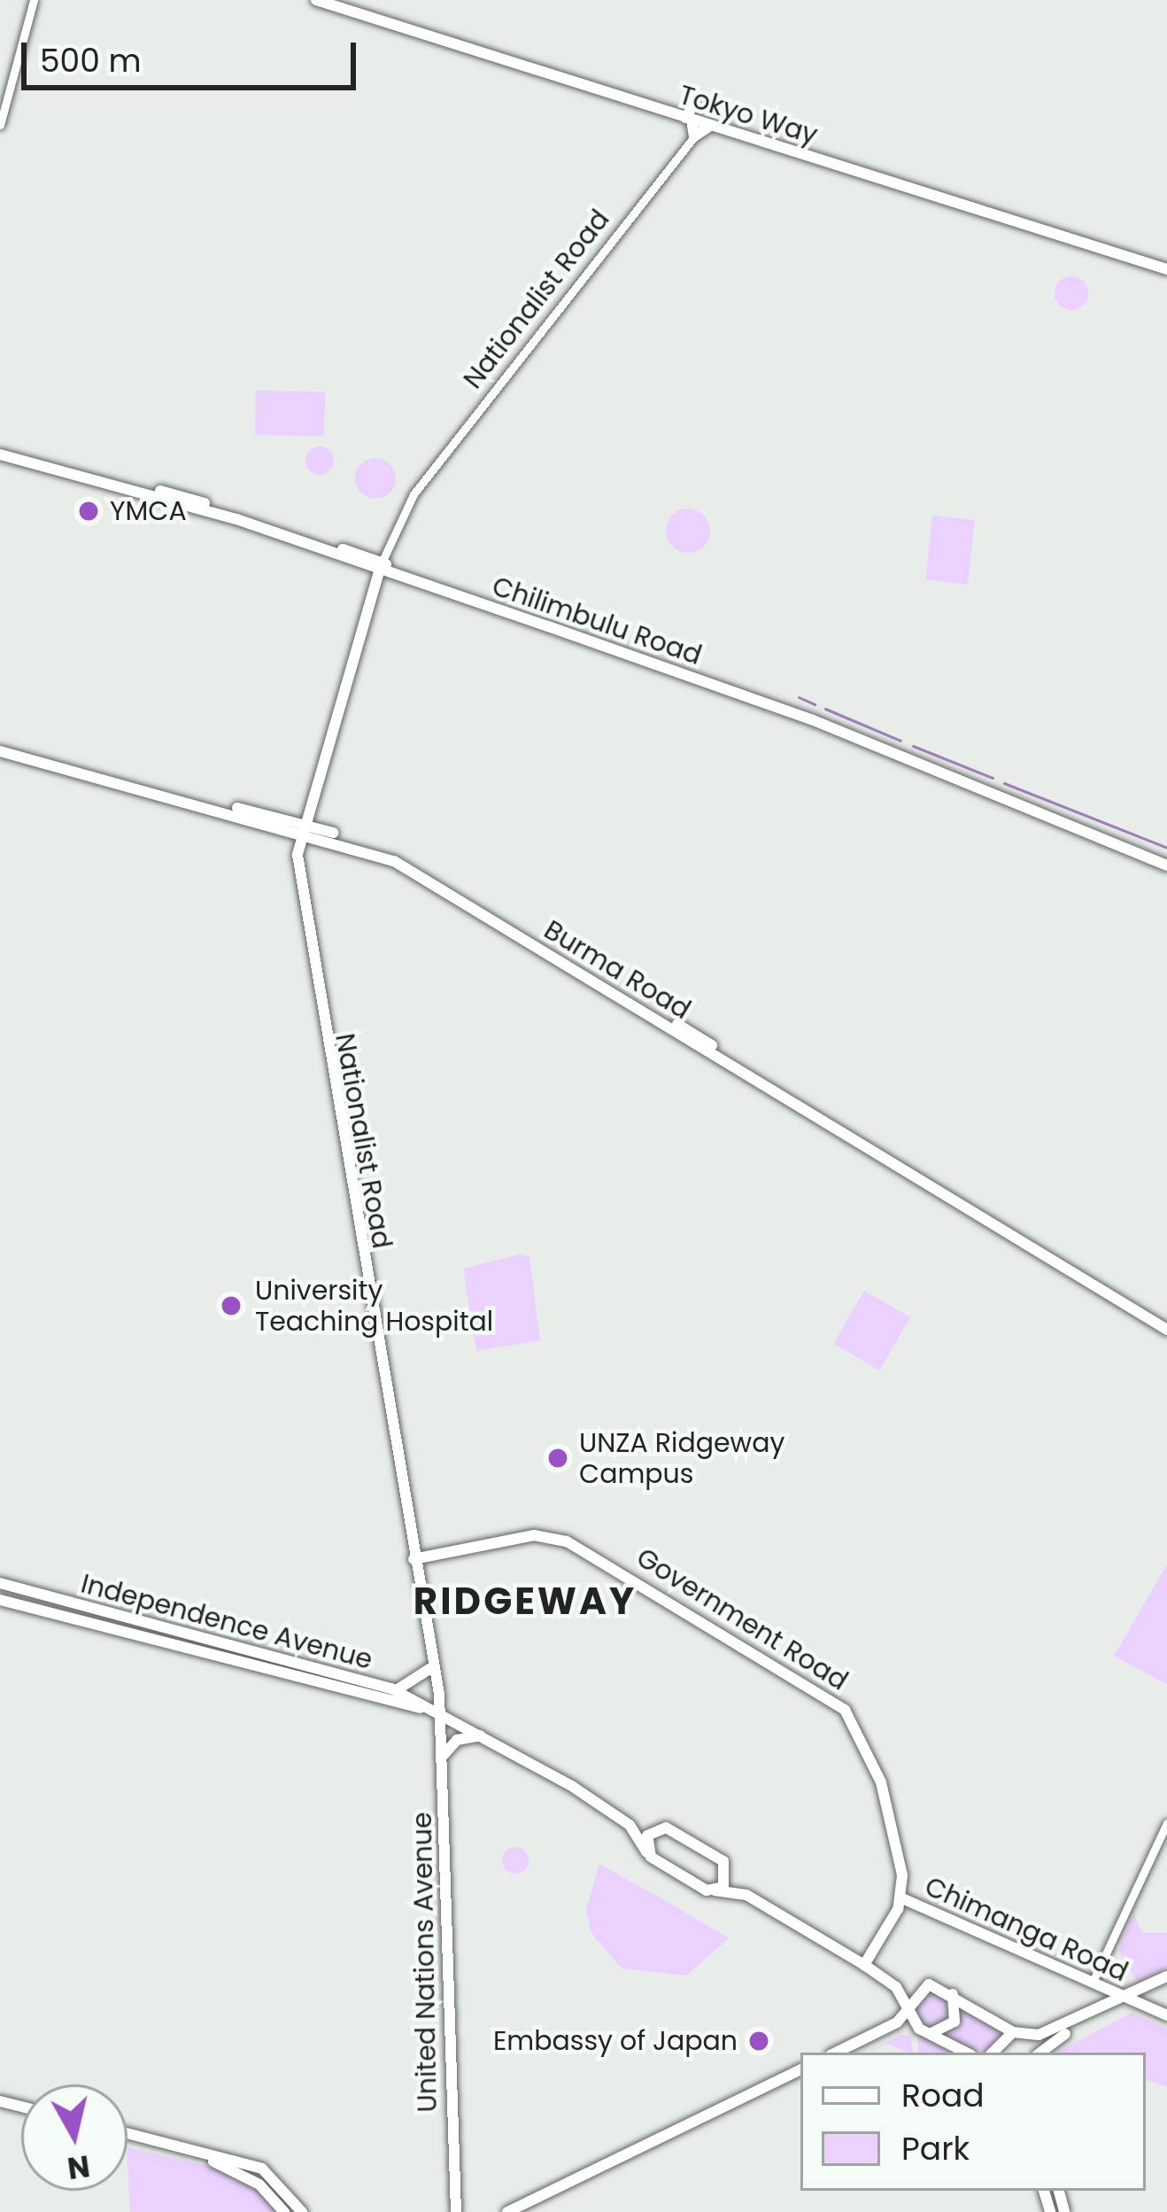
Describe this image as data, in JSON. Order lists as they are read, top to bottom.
{
  "streets": {
    "main road": [
      "Tokyo Way",
      "Nationalist Road",
      "Chilimbulu Road",
      "Burma Road",
      "Government Road",
      "Independence Avenue",
      "Chimanga Road",
      "United Nations Avenue"
    ]
  },
  "crossings": [
    ["Nationalist Road", "Chilimbulu Road"],
    ["Nationalist Road", "Burma Road"],
    ["Nationalist Road", "Government Road"],
    ["Nationalist Road", "Independence Avenue"],
    ["Nationalist Road", "United Nations Avenue"],
    ["Government Road", "Independence Avenue"],
    ["Government Road", "Chimanga Road"],
    ["Independence Avenue", "United Nations Avenue"]
  ],
  "districts": ["RIDGEWAY"],
  "places": [
    "YMCA",
    "University Teaching Hospital",
    "UNZA Ridgeway Campus",
    "Embassy of Japan"
  ],
  "legend": ["Road", "Park"],
  "scale_bar": "500 m",
  "north": "bottom"
}
